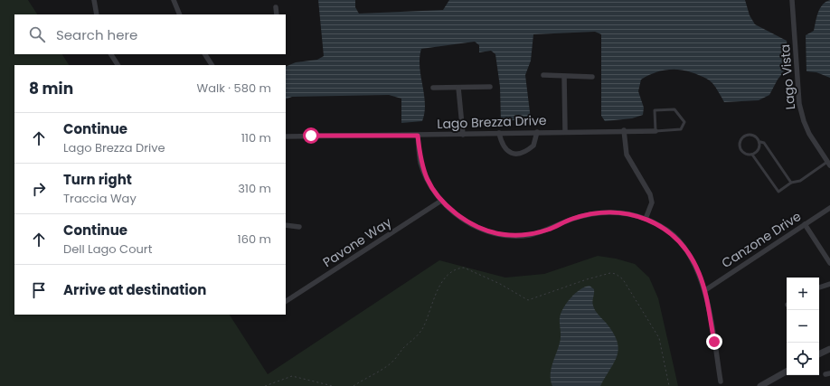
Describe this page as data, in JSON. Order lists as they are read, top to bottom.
{
  "streets": {
    "street": [
      "Lago Vista",
      "Lago Brezza Drive",
      "Canzone Drive",
      "Pavone Way"
    ]
  },
  "page": {
    "search": "Search here",
    "heading": ["8 min", "Walk · 580 m"],
    "list": [
      ["Continue", "Lago Brezza Drive", "110 m"],
      ["Turn right", "Traccia Way", "310 m"],
      ["Continue", "Dell Lago Court", "160 m"],
      "Arrive at destination"
    ],
    "map_buttons": ["+", "−"]
  }
}
